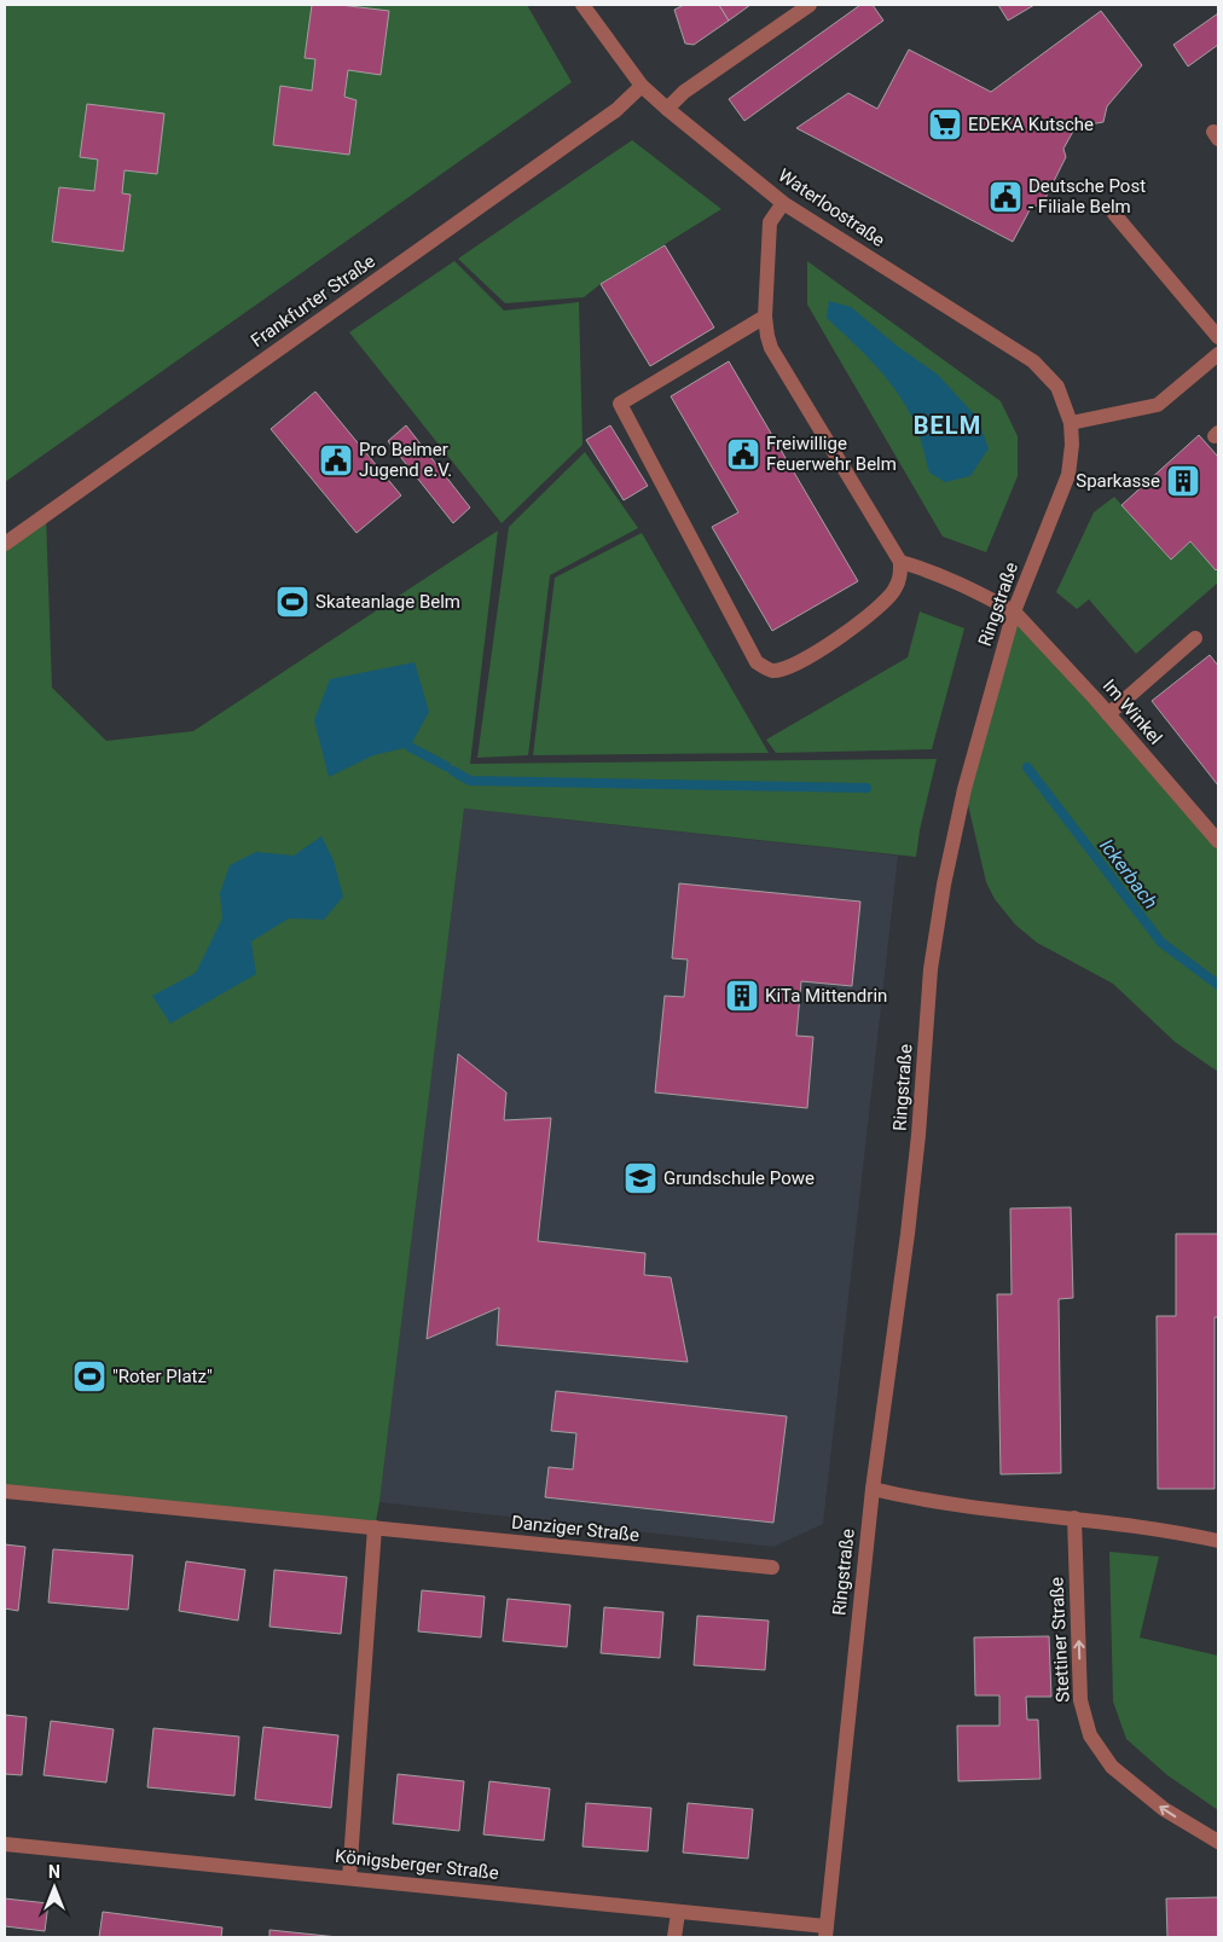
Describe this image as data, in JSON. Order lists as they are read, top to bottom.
{
  "streets": {
    "street": [
      "Waterloostraße",
      "Frankfurter Straße",
      "Ringstraße",
      "Im Winkel",
      "Danziger Straße",
      "Stettiner Straße",
      "Königsberger Straße"
    ]
  },
  "crossings": [
    ["Waterloostraße", "Frankfurter Straße"],
    ["Waterloostraße", "Ringstraße"],
    ["Ringstraße", "Im Winkel"],
    ["Ringstraße", "Königsberger Straße"]
  ],
  "one_way": ["Stettiner Straße"],
  "districts": ["BELM"],
  "water": ["Ickerbach"],
  "places": {
    "supermarket": ["EDEKA Kutsche"],
    "public building": ["Deutsche Post - Filiale Belm", "Freiwillige Feuerwehr Belm", "Pro Belmer Jugend e.V."],
    "building": ["Sparkasse", "KiTa Mittendrin"],
    "sports": ["Skateanlage Belm", "\"Roter Platz\""],
    "school or university": ["Grundschule Powe"]
  },
  "north": "top"
}
